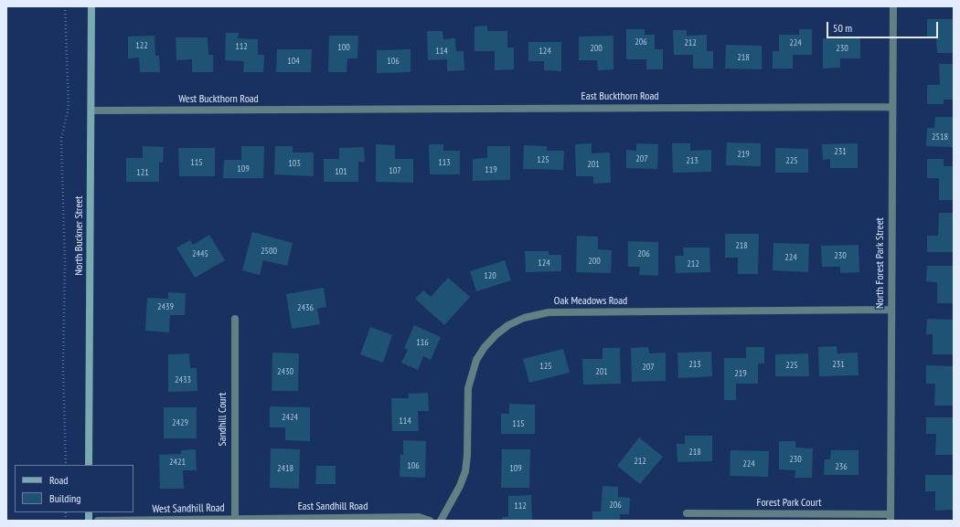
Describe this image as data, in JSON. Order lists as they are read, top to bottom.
{
  "streets": {
    "main road": ["North Buckner Street"],
    "street": [
      "East Buckthorn Road",
      "West Buckthorn Road",
      "North Forest Park Street",
      "Oak Meadows Road",
      "Sandhill Court",
      "Forest Park Court",
      "East Sandhill Road",
      "West Sandhill Road"
    ]
  },
  "crossings": [
    ["East Buckthorn Road", "West Buckthorn Road"],
    ["East Buckthorn Road", "North Forest Park Street"],
    ["West Buckthorn Road", "North Buckner Street"],
    ["North Forest Park Street", "Oak Meadows Road"],
    ["North Forest Park Street", "Forest Park Court"],
    ["Sandhill Court", "East Sandhill Road"],
    ["Sandhill Court", "West Sandhill Road"],
    ["East Sandhill Road", "West Sandhill Road"]
  ],
  "house_numbers": [
    "206",
    "212",
    "224",
    "122",
    "112",
    "100",
    "200",
    "230",
    "114",
    "124",
    "218",
    "104",
    "106",
    "2518",
    "231",
    "219",
    "207",
    "125",
    "213",
    "225",
    "115",
    "113",
    "103",
    "201",
    "109",
    "119",
    "107",
    "101",
    "121",
    "218",
    "2500",
    "2445",
    "206",
    "230",
    "224",
    "200",
    "124",
    "212",
    "120",
    "2439",
    "2436",
    "116",
    "213",
    "231",
    "225",
    "125",
    "207",
    "2430",
    "201",
    "219",
    "2433",
    "2424",
    "114",
    "2429",
    "115",
    "218",
    "230",
    "212",
    "2421",
    "224",
    "106",
    "236",
    "2418",
    "109",
    "206",
    "112"
  ],
  "legend": ["Road", "Building"],
  "scale_bar": "50 m"
}
